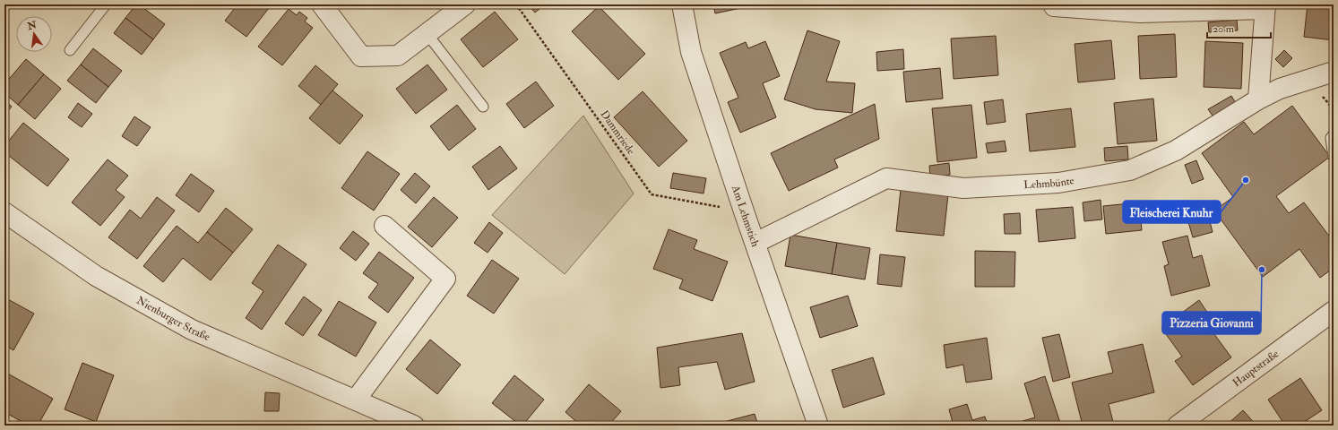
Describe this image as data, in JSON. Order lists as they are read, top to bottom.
{
  "streets": {
    "street": [
      "Lehmbünte",
      "Am Lehmstich",
      "Nienburger Straße",
      "Hauptstraße"
    ],
    "path": ["Dammriede"]
  },
  "crossings": [
    ["Dammriede", "Am Lehmstich"],
    ["Lehmbünte", "Am Lehmstich"]
  ],
  "places": ["Fleischerei Knuhr", "Pizzeria Giovanni"],
  "scale_bar": "20 m",
  "north": "top"
}
